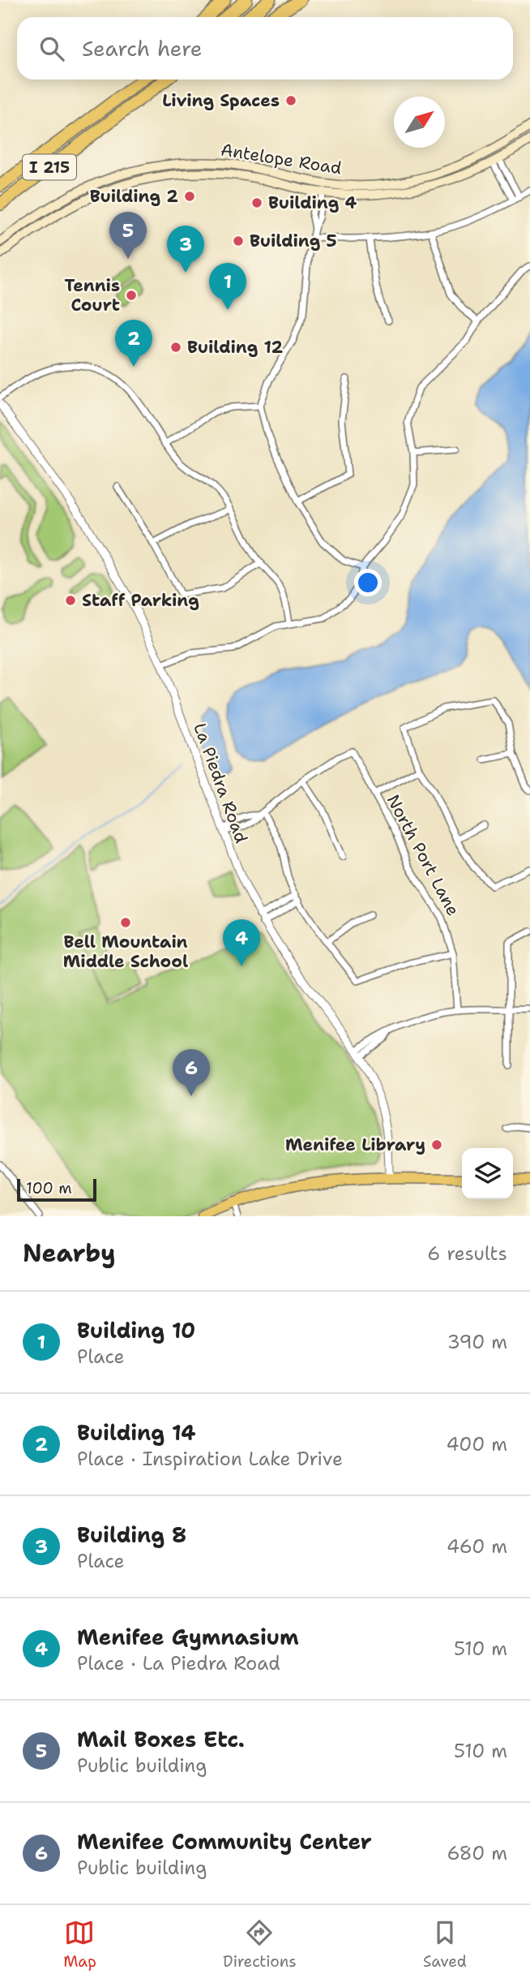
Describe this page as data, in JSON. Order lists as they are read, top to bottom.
{
  "streets": {
    "highway": ["I 215"],
    "main road": ["Antelope Road"],
    "street": ["La Piedra Road", "North Port Lane"]
  },
  "places": [
    "Living Spaces",
    "Building 2",
    "Building 4",
    "Building 5",
    "Tennis Court",
    "Building 12",
    "Staff Parking",
    "Bell Mountain Middle School",
    "Menifee Library"
  ],
  "scale_bar": "100 m",
  "north": "top right",
  "page": {
    "search": "Search here",
    "pins": [
      "5",
      "3",
      "1",
      "2",
      "4",
      "6"
    ],
    "scale": "100 m",
    "heading": ["Nearby", "6 results"],
    "list": [
      {
        "mark": "1",
        "name": "Building 10",
        "note": "Place",
        "value": "390 m"
      },
      {
        "mark": "2",
        "name": "Building 14",
        "note": "Place · Inspiration Lake Drive",
        "value": "400 m"
      },
      {
        "mark": "3",
        "name": "Building 8",
        "note": "Place",
        "value": "460 m"
      },
      {
        "mark": "4",
        "name": "Menifee Gymnasium",
        "note": "Place · La Piedra Road",
        "value": "510 m"
      },
      {
        "mark": "5",
        "name": "Mail Boxes Etc.",
        "note": "Public building",
        "value": "510 m"
      },
      {
        "mark": "6",
        "name": "Menifee Community Center",
        "note": "Public building",
        "value": "680 m"
      }
    ],
    "nav": ["Map", "Directions", "Saved"]
  }
}
